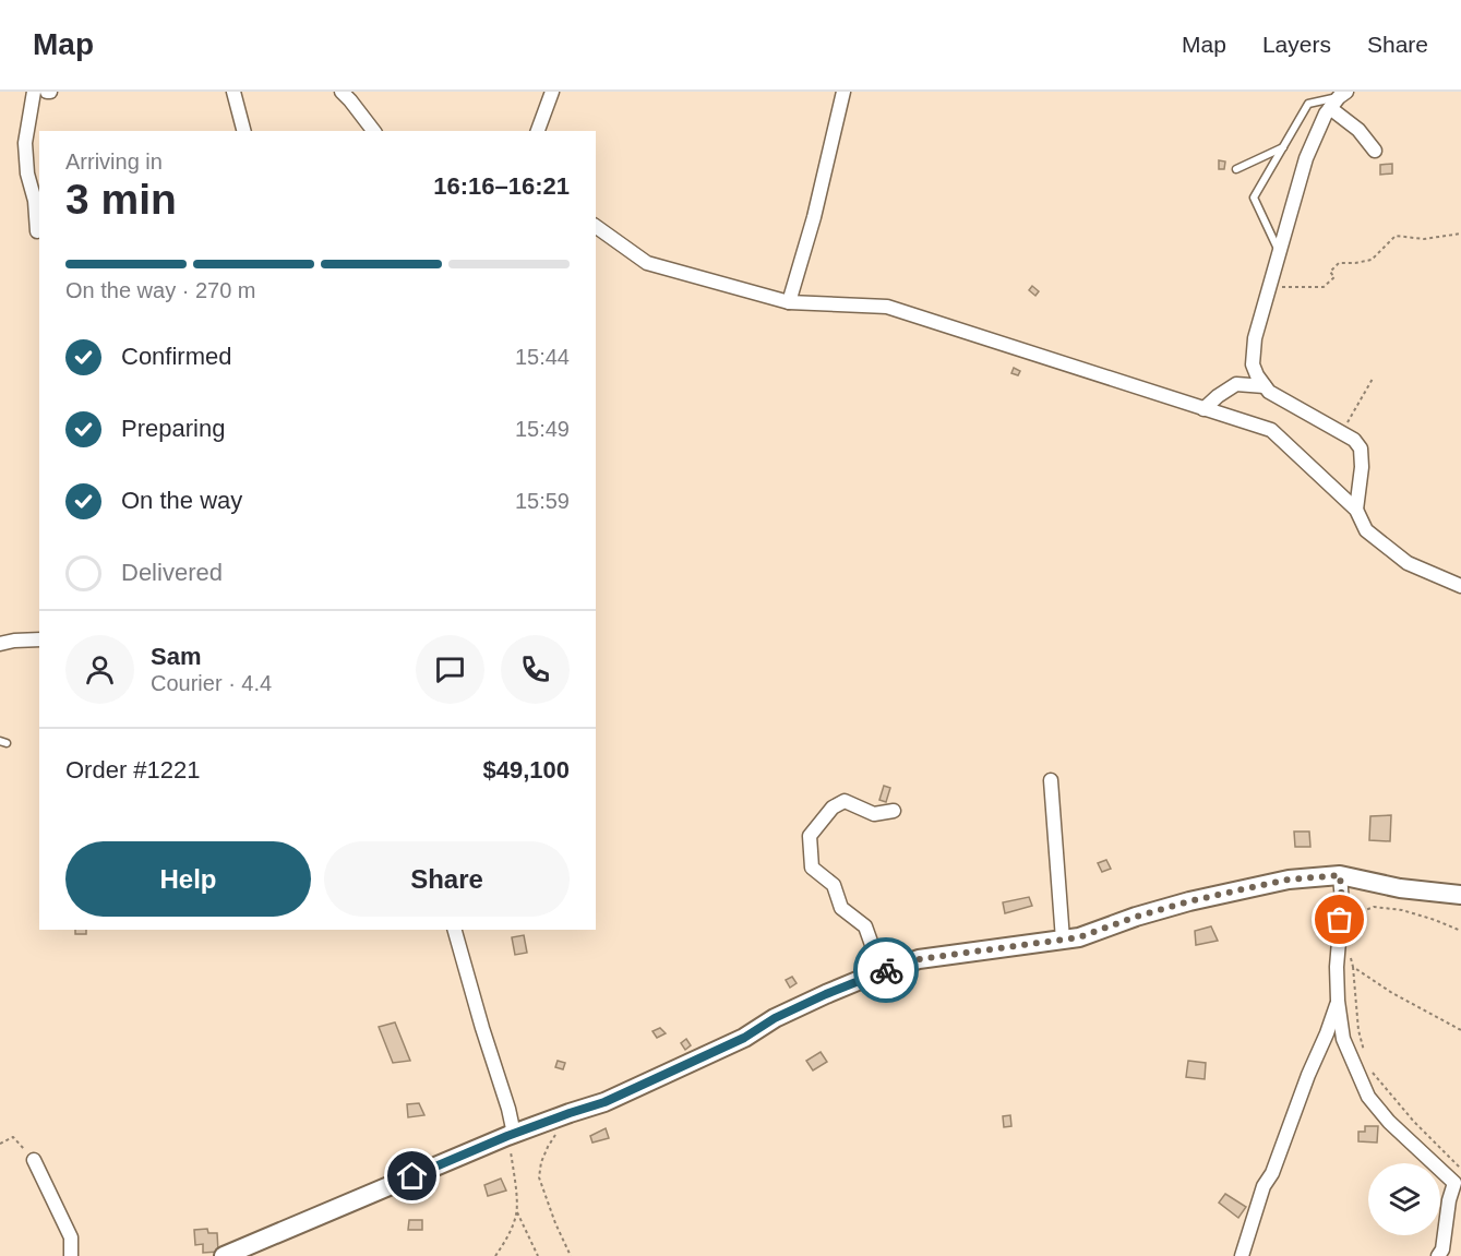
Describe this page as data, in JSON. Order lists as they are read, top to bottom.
{
  "page": {
    "header": "Map",
    "nav": ["Map", "Layers", "Share"],
    "heading": ["3 min", "Arriving in", "16:16–16:21"],
    "panel": [
      "Sam",
      "Courier · 4.4",
      "Order #1221",
      "$49,100"
    ],
    "bar": "On the way · 270 m",
    "list": [
      ["Confirmed", "15:44"],
      ["Preparing", "15:49"],
      ["On the way", "15:59"],
      "Delivered"
    ],
    "buttons": ["Help", "Share"]
  }
}
